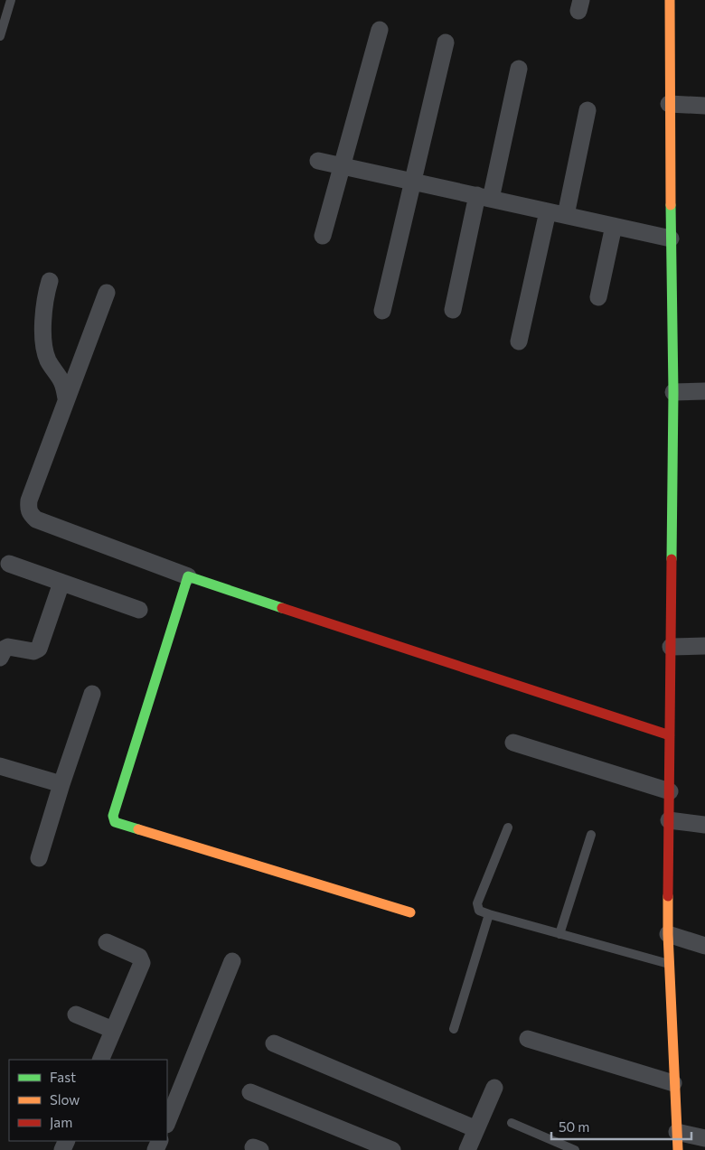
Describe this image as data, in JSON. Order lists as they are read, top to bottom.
{
  "legend": ["Fast", "Slow", "Jam"],
  "scale_bar": "50 m"
}
